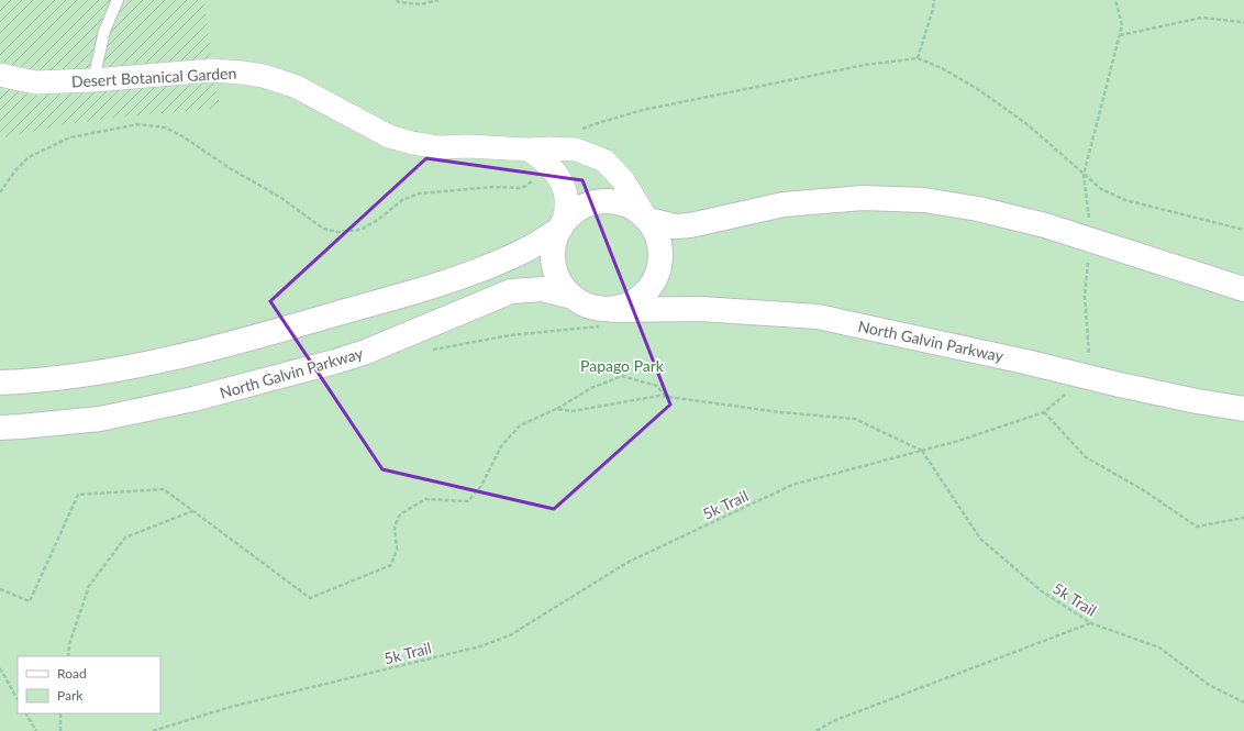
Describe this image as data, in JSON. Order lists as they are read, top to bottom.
{
  "streets": {
    "main road": ["North Galvin Parkway"],
    "street": ["Desert Botanical Garden"],
    "path": ["5k Trail"]
  },
  "crossings": [
    ["Desert Botanical Garden", "North Galvin Parkway"]
  ],
  "parks": ["Papago Park"],
  "legend": ["Road", "Park"]
}
